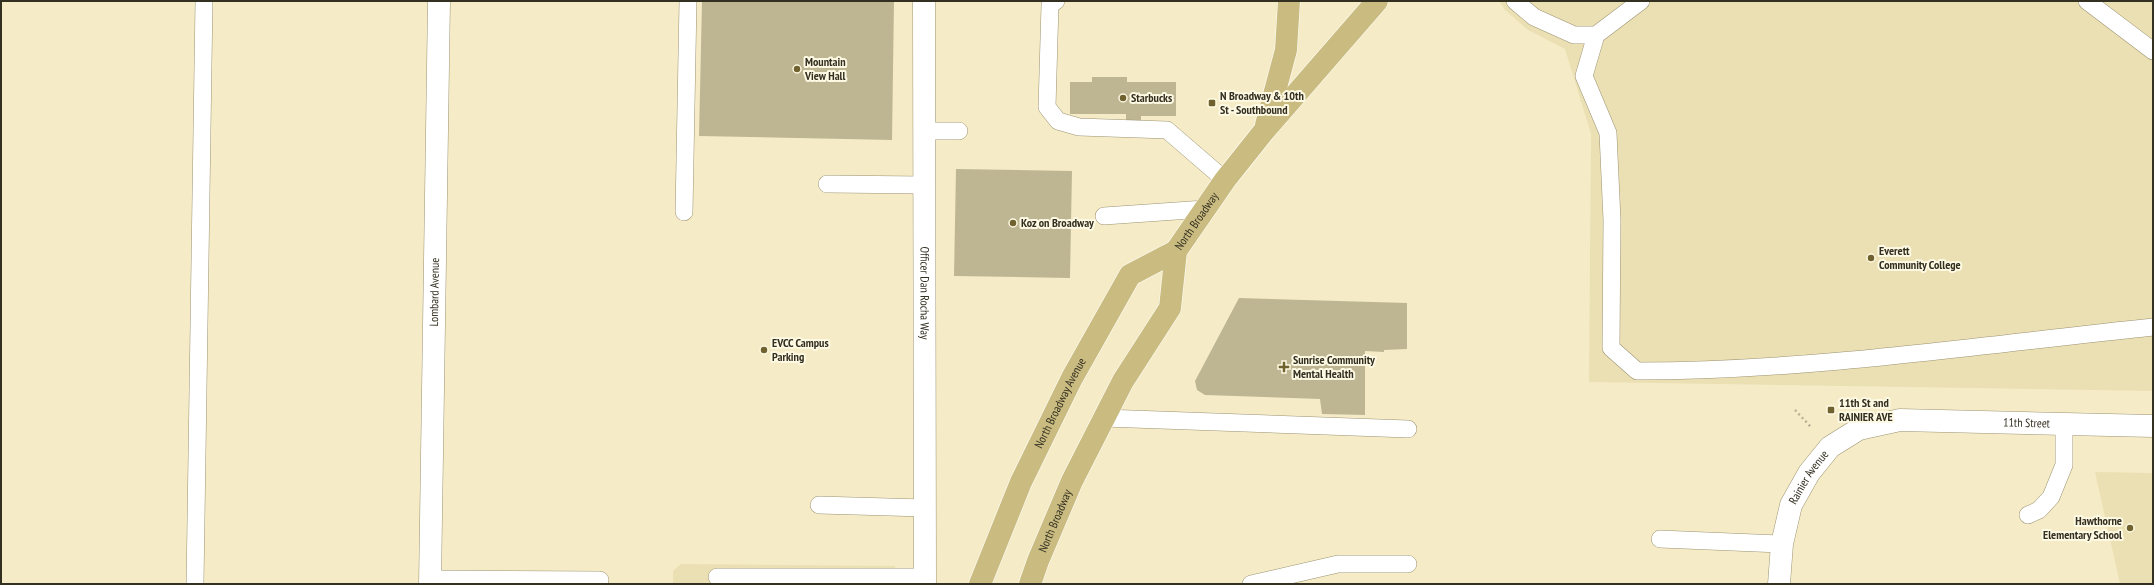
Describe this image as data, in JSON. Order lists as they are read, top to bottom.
{
  "streets": {
    "main road": ["North Broadway", "North Broadway Avenue"],
    "street": [
      "Lombard Avenue",
      "Officer Dan Rocha Way",
      "11th Street",
      "Rainier Avenue"
    ]
  },
  "crossings": [
    ["North Broadway", "North Broadway Avenue"],
    ["11th Street", "Rainier Avenue"]
  ],
  "places": {
    "other": [
      "Mountain View Hall",
      "Starbucks",
      "Koz on Broadway",
      "Everett Community College",
      "EVCC Campus Parking",
      "Hawthorne Elementary School"
    ],
    "transit": ["N Broadway & 10th St - Southbound", "11th St and RAINIER AVE"],
    "health": ["Sunrise Community Mental Health"]
  }
}
